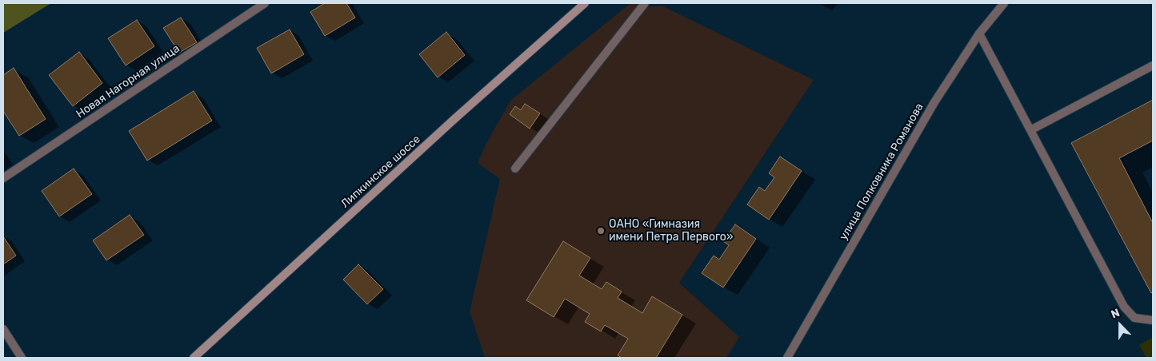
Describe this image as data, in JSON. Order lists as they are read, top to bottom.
{
  "streets": {
    "street": ["Новая Нагорная улица", "Липкинское шоссе", "улица Полковника Романова"]
  },
  "places": ["ОАНО «Гимназия имени Петра Первого»"],
  "north": "top"
}
